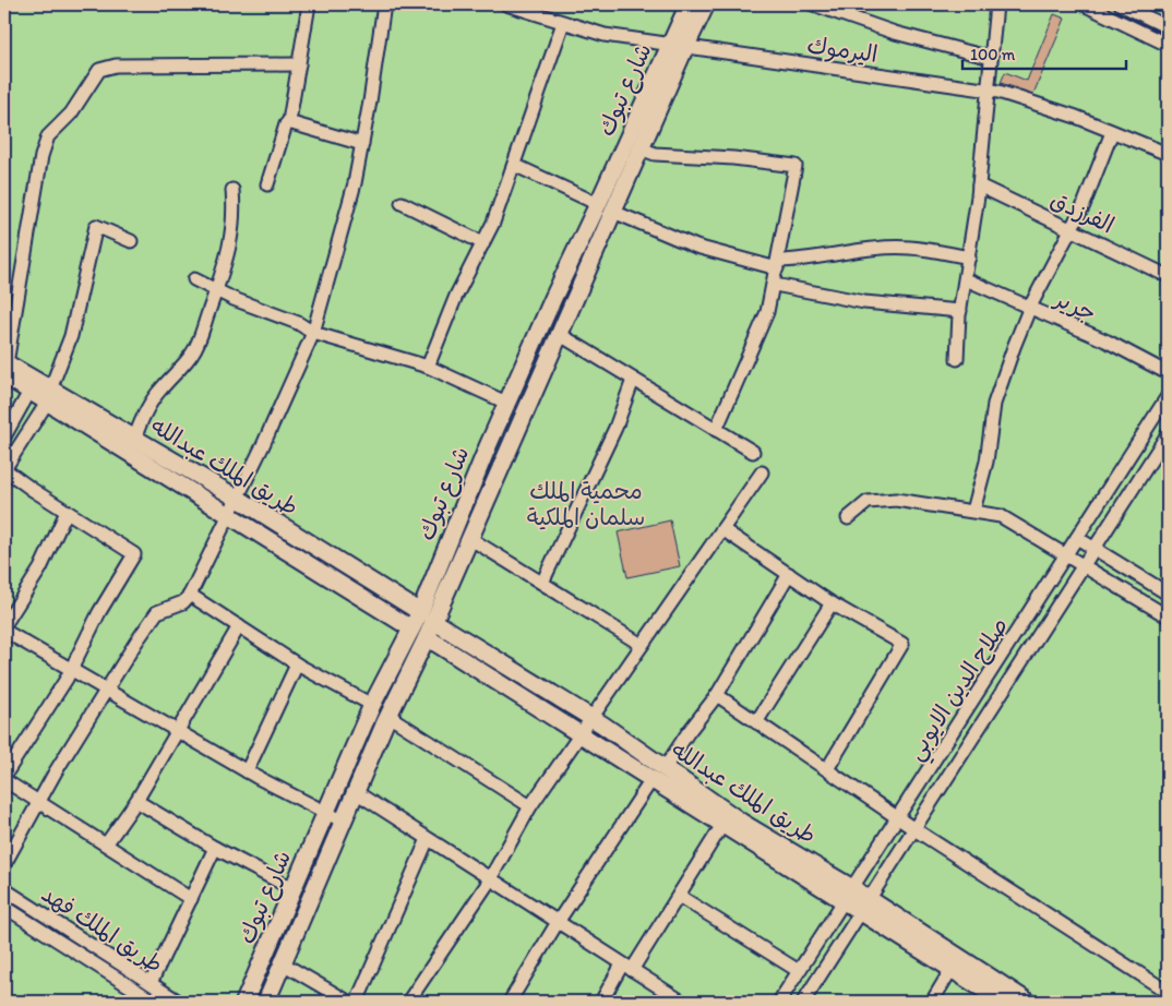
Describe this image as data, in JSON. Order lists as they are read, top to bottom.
{
  "streets": {
    "main road": ["شارع تبوك", "طريق الملك عبدالله"],
    "street": [
      "اليرموك",
      "الفرزدق",
      "جرير",
      "صلاح الدين الايوبي",
      "طريق الملك فهد"
    ]
  },
  "crossings": [
    ["اليرموك", "شارع تبوك"],
    ["شارع تبوك", "طريق الملك عبدالله"],
    ["طريق الملك عبدالله", "صلاح الدين الايوبي"]
  ],
  "parks": ["محمية الملك سلمان الملكية"],
  "scale_bar": "100 m"
}
